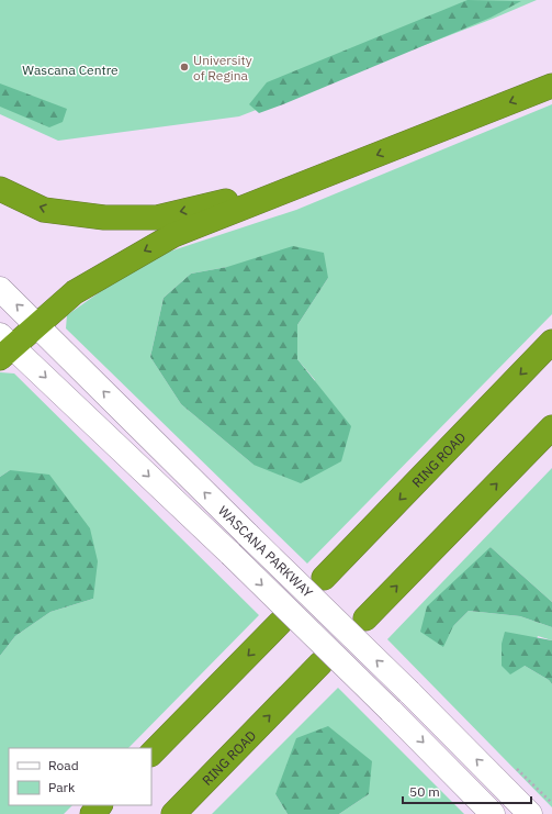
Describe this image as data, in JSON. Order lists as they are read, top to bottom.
{
  "streets": {
    "highway": ["RING ROAD"],
    "main road": ["WASCANA PARKWAY"]
  },
  "parks": ["Wascana Centre"],
  "places": ["University of Regina"],
  "legend": ["Road", "Park"],
  "scale_bar": "50 m"
}
